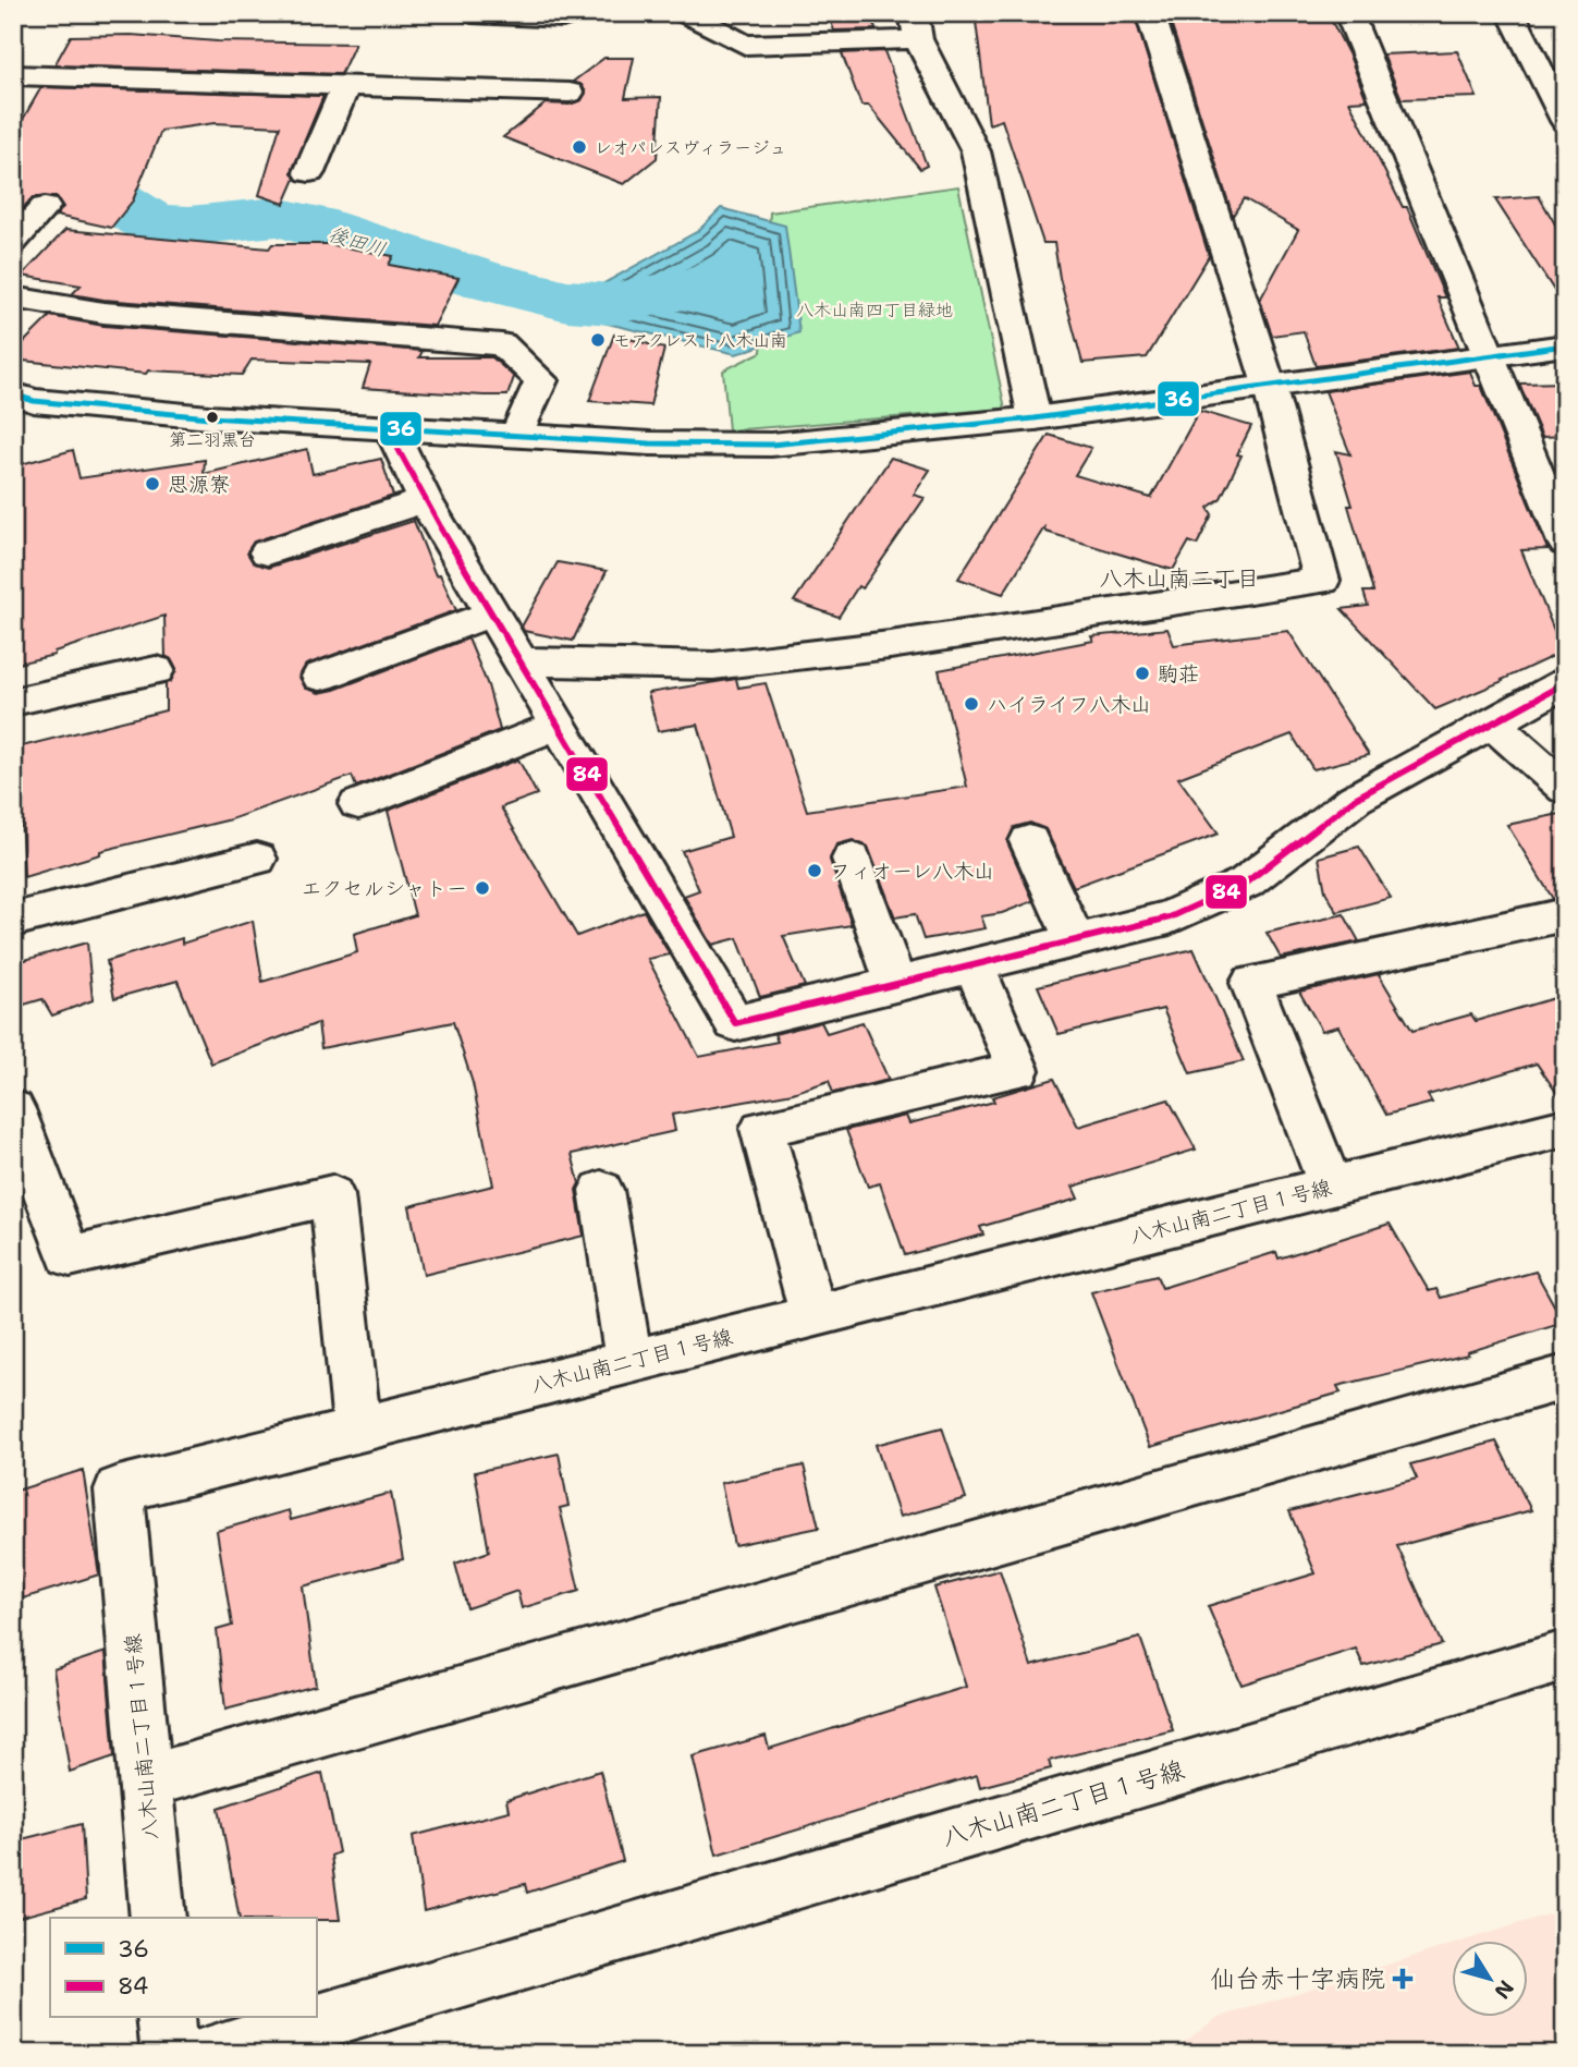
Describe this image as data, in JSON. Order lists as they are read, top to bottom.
{
  "streets": {
    "street": ["八木山南二丁目１号線"]
  },
  "districts": ["八木山南二丁目"],
  "water": ["後田川"],
  "parks": ["八木山南四丁目緑地"],
  "places": {
    "other": [
      "レオパレスヴィラージュ",
      "モアクレスト八木山南",
      "第二羽黒台",
      "思源寮",
      "駒荘",
      "ハイライフ八木山",
      "フィオーレ八木山",
      "エクセルシャトー"
    ],
    "health": ["仙台赤十字病院"]
  },
  "lines": ["transit line 36", "transit line 84"],
  "legend": ["36", "84"],
  "north": "bottom right"
}
